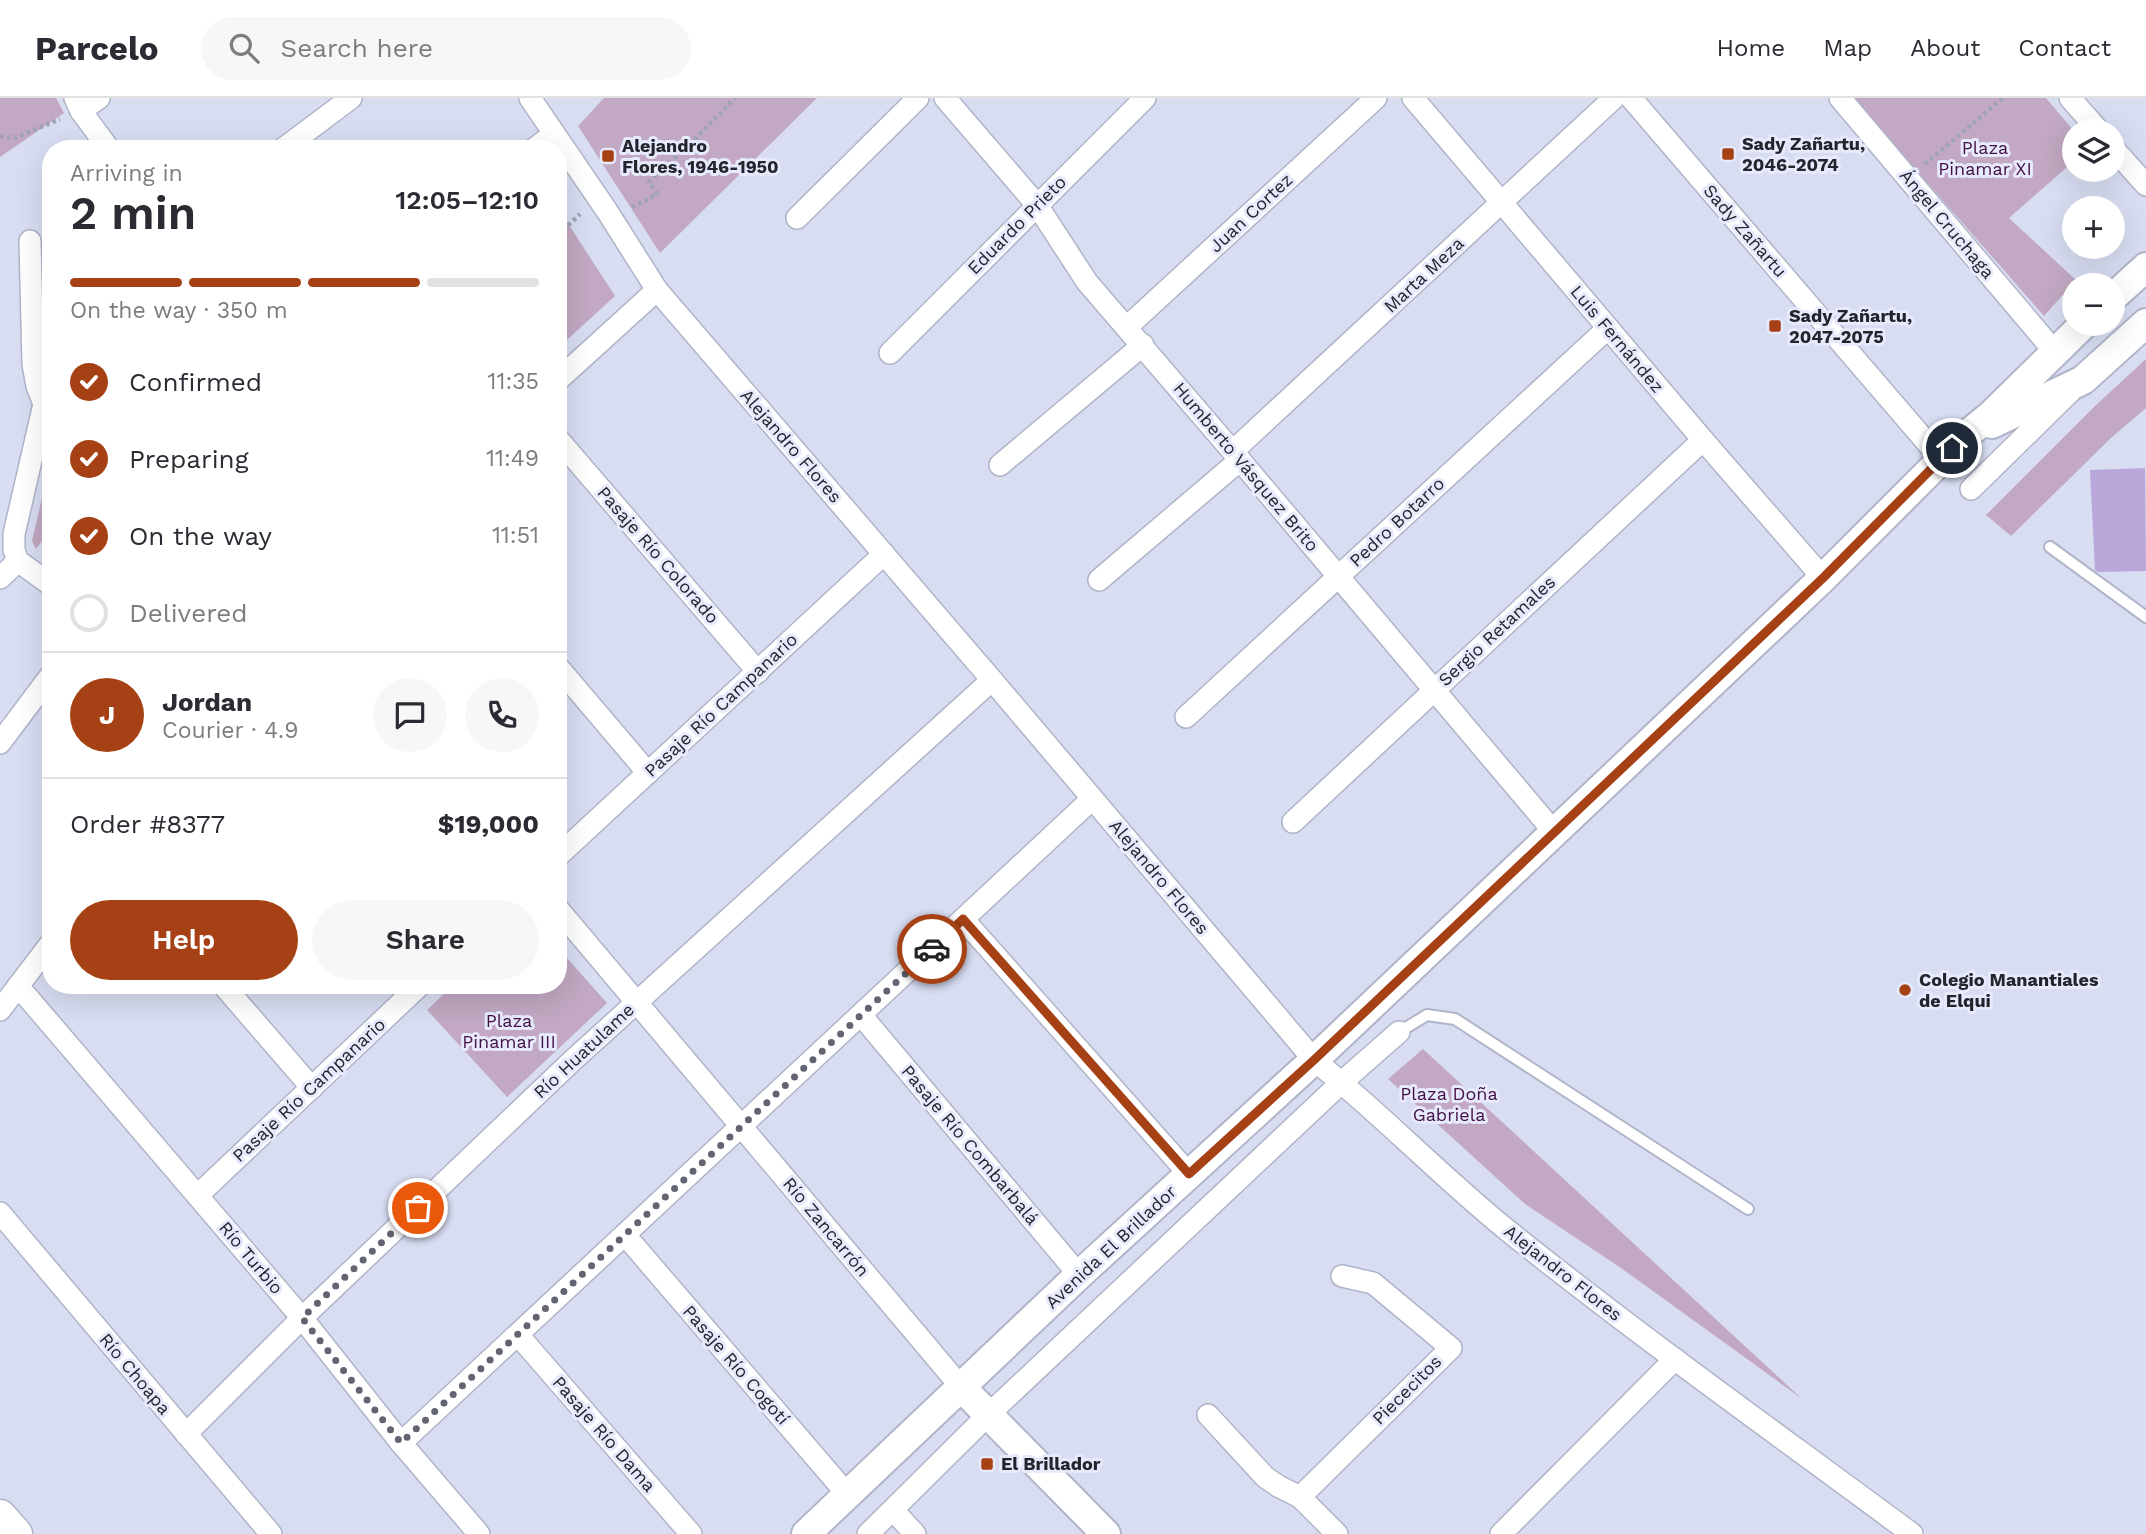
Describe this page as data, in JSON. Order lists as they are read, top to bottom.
{
  "streets": {
    "street": [
      "Juan Cortez",
      "Ángel Cruchaga",
      "Eduardo Prieto",
      "Sady Zañartu",
      "Marta Meza",
      "Luis Fernández",
      "Alejandro Flores",
      "Humberto Vásquez Brito",
      "Pedro Botarro",
      "Pasaje Río Colorado",
      "Sergio Retamales",
      "Pasaje Río Campanario",
      "Río Huatulame",
      "Pasaje Río Combarbalá",
      "Río Zancarrón",
      "Avenida El Brillador",
      "Río Turbio",
      "Pasaje Río Cogotí",
      "Río Choapa",
      "Piececitos",
      "Pasaje Río Dama"
    ]
  },
  "crossings": [
    ["Juan Cortez", "Humberto Vásquez Brito"],
    ["Ángel Cruchaga", "Avenida El Brillador"],
    ["Eduardo Prieto", "Humberto Vásquez Brito"],
    ["Sady Zañartu", "Avenida El Brillador"],
    ["Marta Meza", "Luis Fernández"],
    ["Marta Meza", "Humberto Vásquez Brito"],
    ["Luis Fernández", "Pedro Botarro"],
    ["Luis Fernández", "Sergio Retamales"],
    ["Luis Fernández", "Avenida El Brillador"],
    ["Alejandro Flores", "Pasaje Río Campanario"],
    ["Alejandro Flores", "Río Huatulame"],
    ["Alejandro Flores", "Avenida El Brillador"],
    ["Humberto Vásquez Brito", "Pedro Botarro"],
    ["Humberto Vásquez Brito", "Sergio Retamales"],
    ["Humberto Vásquez Brito", "Avenida El Brillador"],
    ["Pasaje Río Colorado", "Pasaje Río Campanario"],
    ["Pasaje Río Campanario", "Río Turbio"],
    ["Río Huatulame", "Río Zancarrón"],
    ["Río Huatulame", "Río Turbio"],
    ["Río Huatulame", "Río Choapa"],
    ["Pasaje Río Combarbalá", "Avenida El Brillador"],
    ["Río Zancarrón", "Avenida El Brillador"],
    ["Avenida El Brillador", "Pasaje Río Cogotí"]
  ],
  "parks": ["Plaza Pinamar XI", "Plaza Pinamar III", "Plaza Doña Gabriela"],
  "places": {
    "transit": [
      "Sady Zañartu, 2046-2074",
      "Alejandro Flores, 1946-1950",
      "Sady Zañartu, 2047-2075",
      "El Brillador"
    ],
    "other": ["Colegio Manantiales de Elqui"]
  },
  "page": {
    "header": "Parcelo",
    "search": "Search here",
    "nav": [
      "Home",
      "Map",
      "About",
      "Contact"
    ],
    "map_buttons": ["+", "−"],
    "heading": ["2 min", "Arriving in", "12:05–12:10"],
    "panel": [
      "Jordan",
      "Courier · 4.9",
      "Order #8377",
      "$19,000"
    ],
    "bar": "On the way · 350 m",
    "list": [
      ["Confirmed", "11:35"],
      ["Preparing", "11:49"],
      ["On the way", "11:51"],
      "Delivered"
    ],
    "round": "J",
    "buttons": ["Help", "Share"]
  }
}
